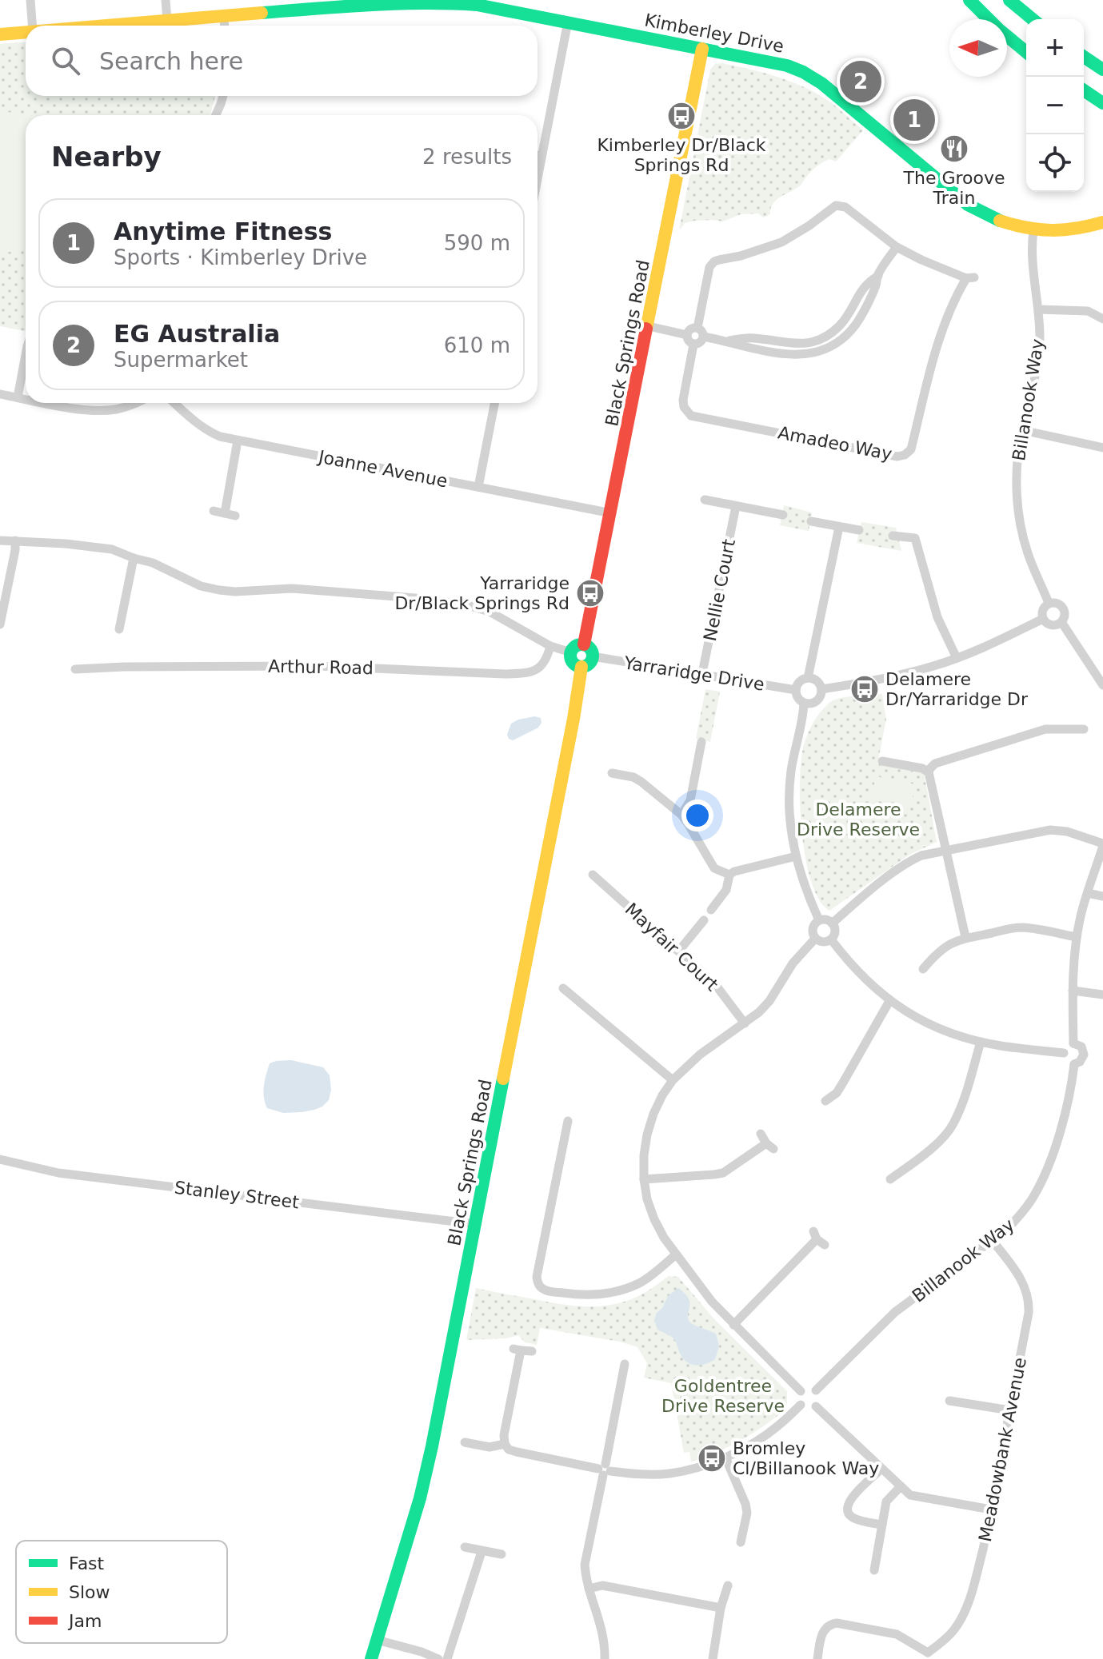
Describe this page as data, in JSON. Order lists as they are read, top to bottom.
{
  "streets": {
    "main road": ["Kimberley Drive", "Black Springs Road"],
    "street": [
      "Billanook Way",
      "Amadeo Way",
      "Joanne Avenue",
      "Nellie Court",
      "Arthur Road",
      "Yarraridge Drive",
      "Mayfair Court",
      "Stanley Street",
      "Meadowbank Avenue"
    ]
  },
  "crossings": [
    ["Kimberley Drive", "Black Springs Road"],
    ["Kimberley Drive", "Billanook Way"],
    ["Black Springs Road", "Joanne Avenue"],
    ["Black Springs Road", "Yarraridge Drive"],
    ["Black Springs Road", "Stanley Street"],
    ["Billanook Way", "Meadowbank Avenue"],
    ["Nellie Court", "Yarraridge Drive"]
  ],
  "parks": ["Delamere Drive Reserve", "Goldentree Drive Reserve"],
  "places": {
    "bus stop": [
      "Kimberley Dr/Black Springs Rd",
      "Yarraridge Dr/Black Springs Rd",
      "Delamere Dr/Yarraridge Dr",
      "Bromley Cl/Billanook Way"
    ],
    "restaurant": ["The Groove Train"]
  },
  "legend": ["Fast", "Slow", "Jam"],
  "north": "left",
  "page": {
    "map_buttons": ["+", "−"],
    "search": "Search here",
    "pins": ["2", "1"],
    "heading": ["Nearby", "2 results"],
    "list": [
      {
        "mark": "1",
        "name": "Anytime Fitness",
        "note": "Sports · Kimberley Drive",
        "value": "590 m"
      },
      {
        "mark": "2",
        "name": "EG Australia",
        "note": "Supermarket",
        "value": "610 m"
      }
    ]
  }
}
